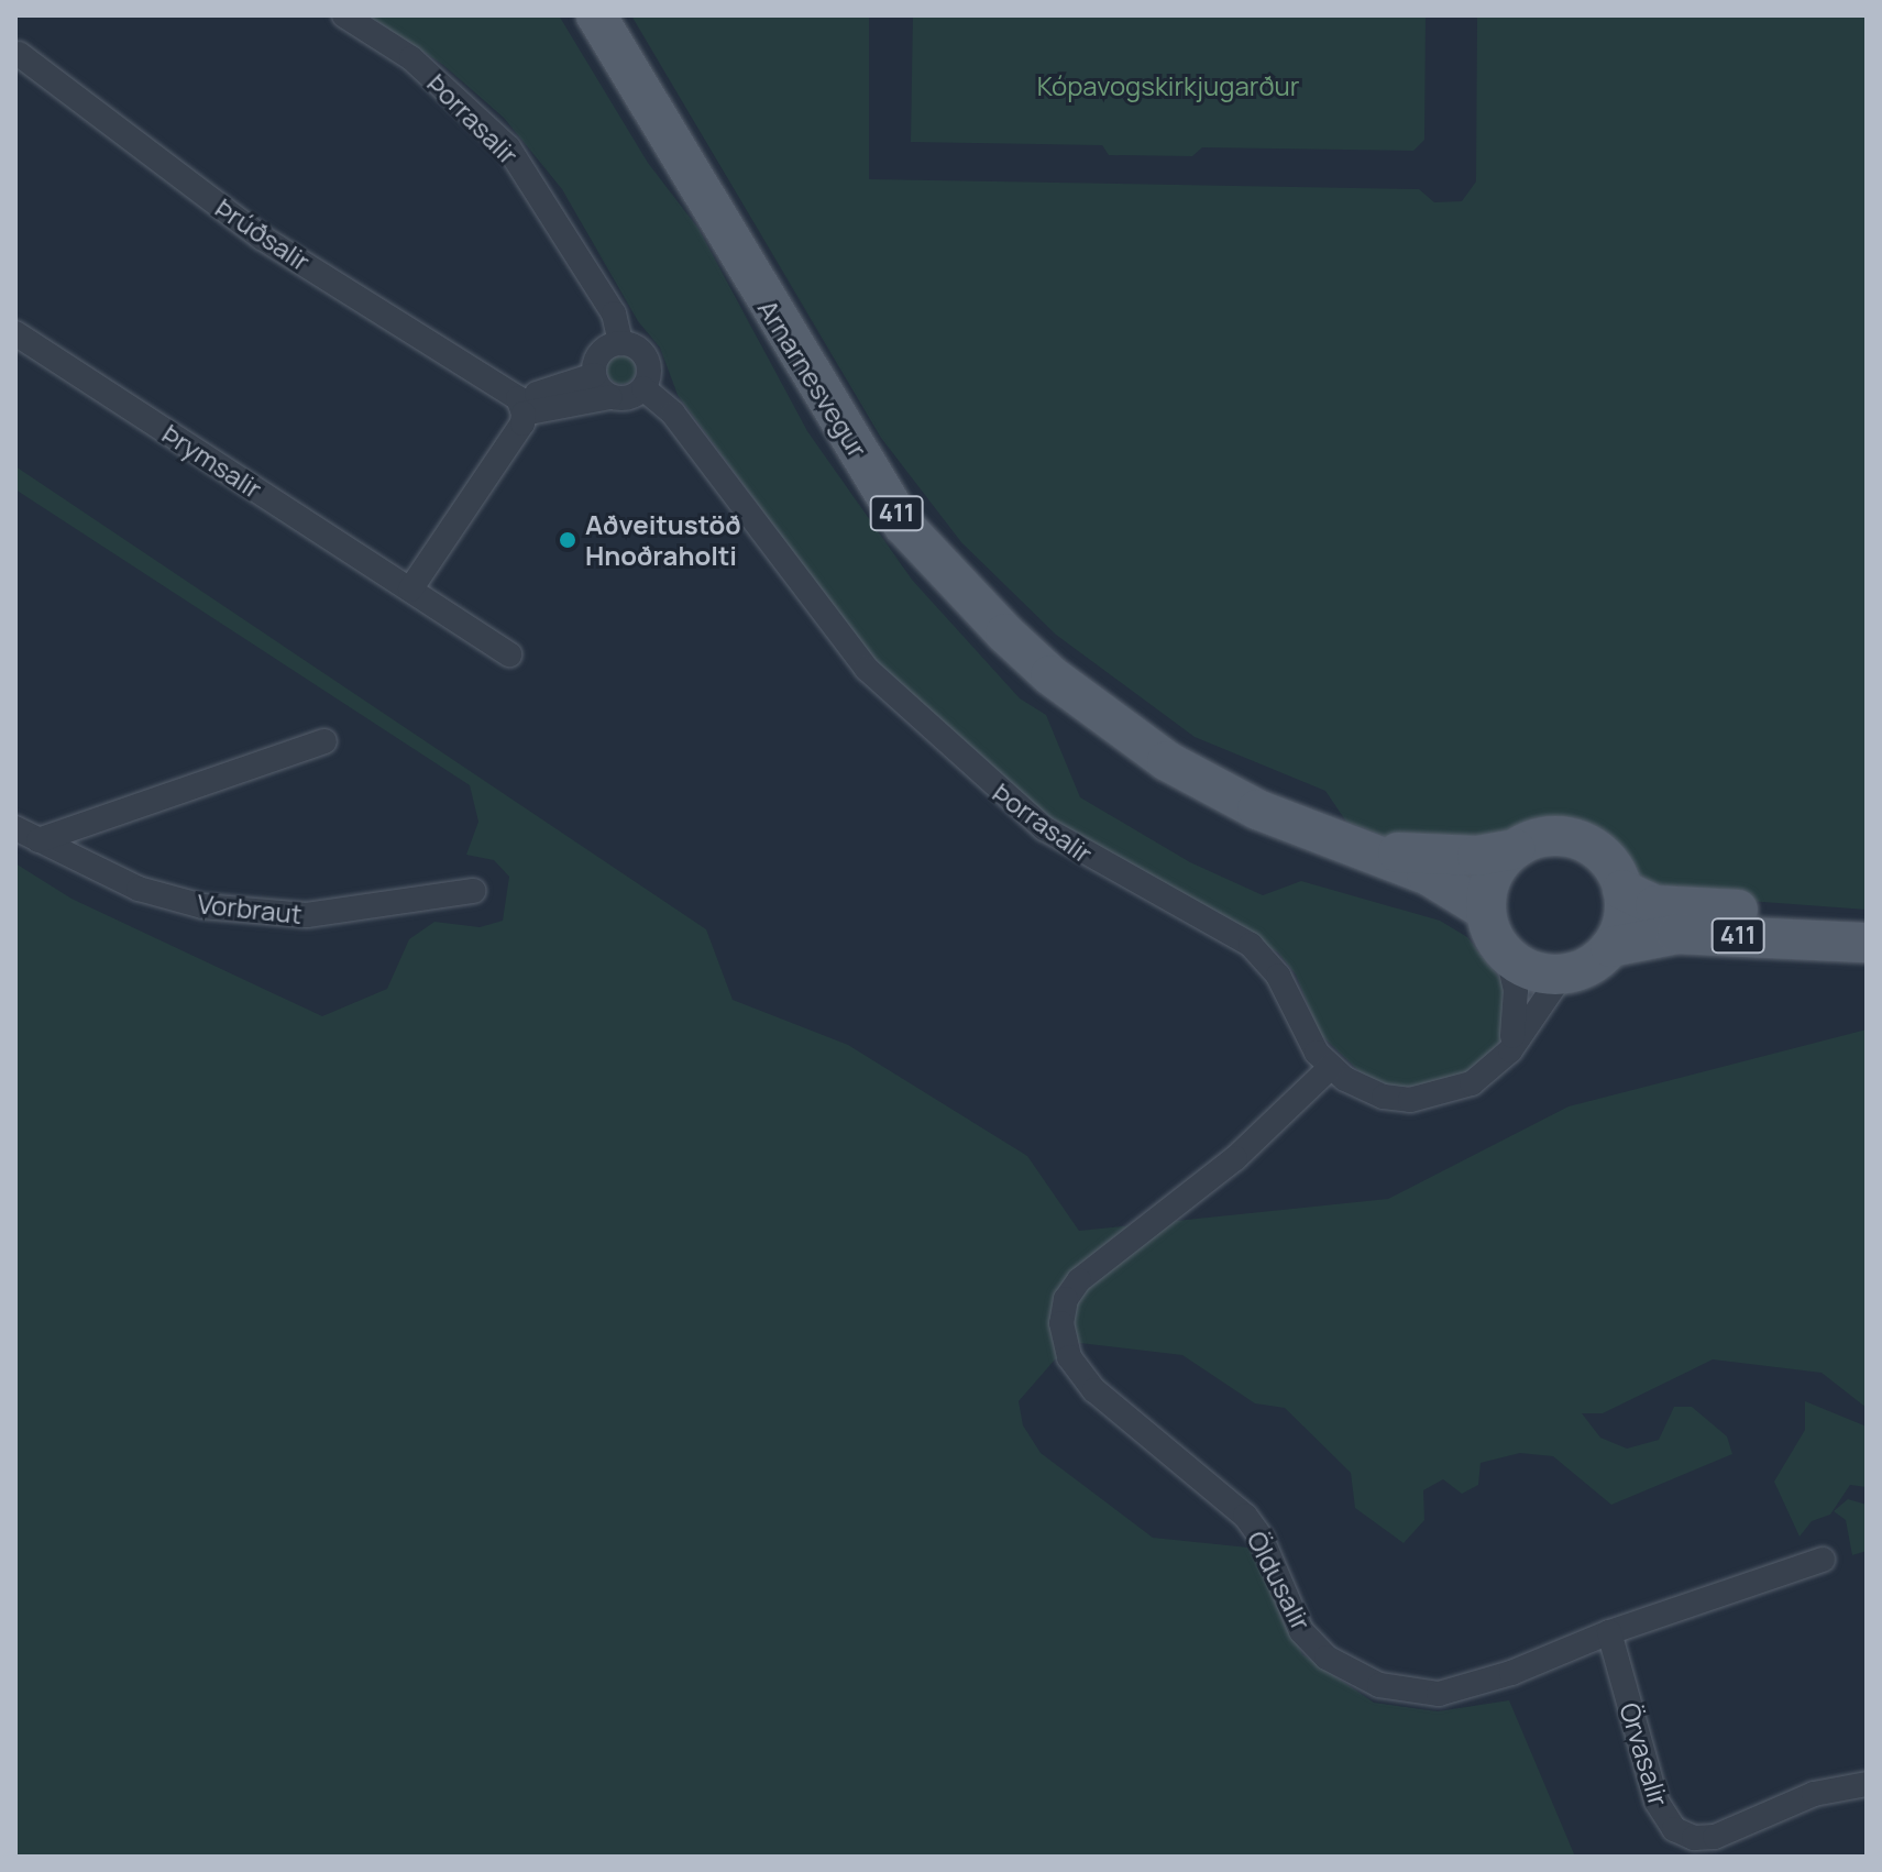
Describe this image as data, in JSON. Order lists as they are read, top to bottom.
{
  "streets": {
    "main road": ["Arnarnesvegur", "411"],
    "street": [
      "Þorrasalir",
      "Þrúðsalir",
      "Þrymsalir",
      "Vorbraut",
      "Öldusalir",
      "Örvasalir"
    ]
  },
  "crossings": [
    ["Þorrasalir", "Arnarnesvegur"],
    ["Þorrasalir", "411"],
    ["Þorrasalir", "Öldusalir"],
    ["Arnarnesvegur", "411"],
    ["Öldusalir", "Örvasalir"]
  ],
  "parks": ["Kópavogskirkjugarður"],
  "places": ["Aðveitustöð Hnoðraholti"]
}
